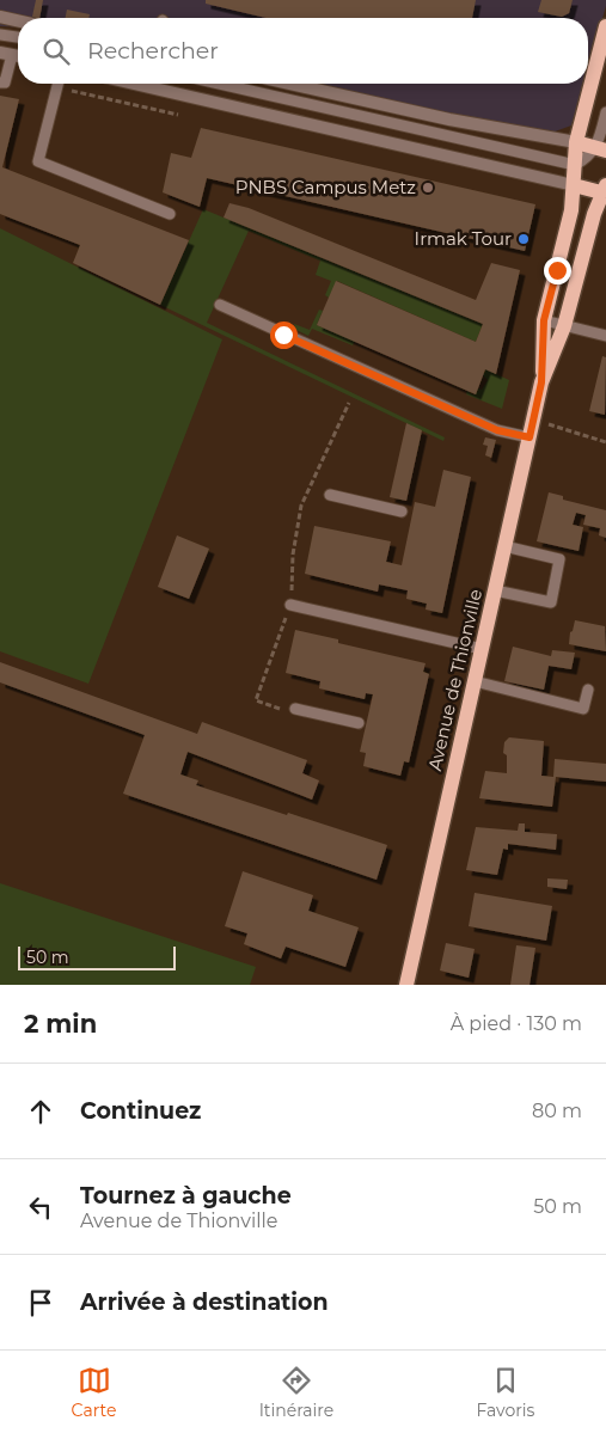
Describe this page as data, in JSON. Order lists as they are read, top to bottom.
{
  "streets": {
    "main road": ["Avenue de Thionville"]
  },
  "places": ["PNBS Campus Metz", "Irmak Tour"],
  "scale_bar": "50 m",
  "page": {
    "search": "Rechercher",
    "scale": "50 m",
    "heading": ["2 min", "À pied · 130 m"],
    "list": [
      ["Continuez", "80 m"],
      ["Tournez à gauche", "Avenue de Thionville", "50 m"],
      "Arrivée à destination"
    ],
    "nav": ["Carte", "Itinéraire", "Favoris"]
  }
}
